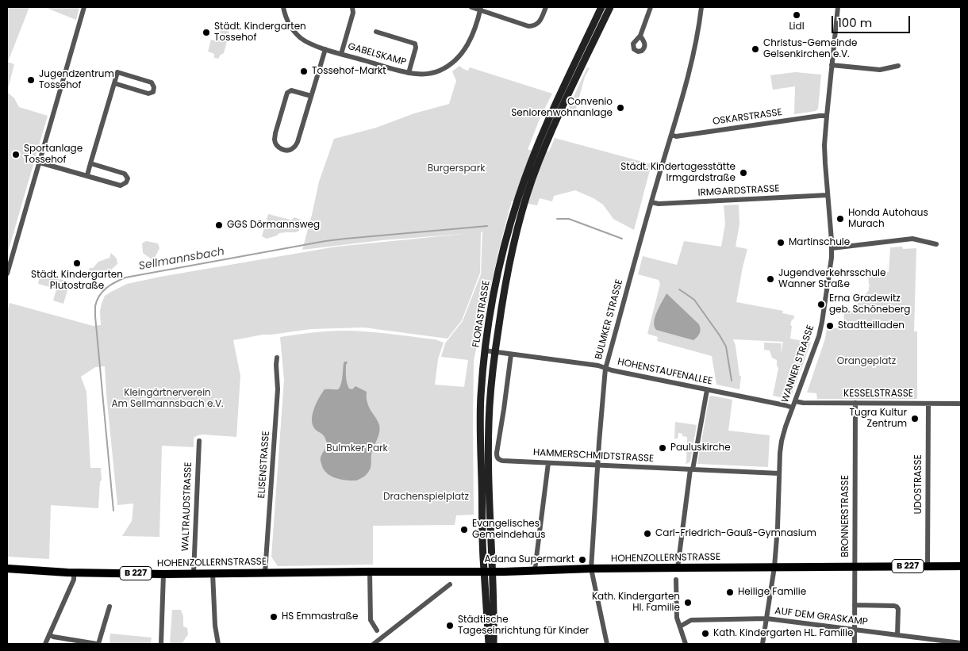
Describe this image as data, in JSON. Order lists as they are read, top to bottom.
{
  "streets": {
    "main road": ["FLORASTRASSE", "HOHENZOLLERNSTRASSE", "B 227"],
    "street": [
      "GABELSKAMP",
      "OSKARSTRASSE",
      "IRMGARDSTRASSE",
      "BULMKER STRASSE",
      "WANNER STRASSE",
      "HOHENSTAUFENALLEE",
      "KESSELSTRASSE",
      "HAMMERSCHMIDTSTRASSE",
      "ELISENSTRASSE",
      "UDOSTRASSE",
      "WALTRAUDSTRASSE",
      "BRONNERSTRASSE",
      "AUF DEM GRASKAMP"
    ]
  },
  "crossings": [
    ["OSKARSTRASSE", "BULMKER STRASSE"],
    ["OSKARSTRASSE", "WANNER STRASSE"],
    ["IRMGARDSTRASSE", "BULMKER STRASSE"],
    ["IRMGARDSTRASSE", "WANNER STRASSE"],
    ["FLORASTRASSE", "HOHENSTAUFENALLEE"],
    ["FLORASTRASSE", "HOHENZOLLERNSTRASSE"],
    ["BULMKER STRASSE", "HOHENSTAUFENALLEE"],
    ["BULMKER STRASSE", "HAMMERSCHMIDTSTRASSE"],
    ["BULMKER STRASSE", "HOHENZOLLERNSTRASSE"],
    ["WANNER STRASSE", "HOHENSTAUFENALLEE"],
    ["WANNER STRASSE", "KESSELSTRASSE"],
    ["WANNER STRASSE", "HAMMERSCHMIDTSTRASSE"],
    ["WANNER STRASSE", "HOHENZOLLERNSTRASSE"],
    ["WANNER STRASSE", "AUF DEM GRASKAMP"],
    ["HOHENSTAUFENALLEE", "HAMMERSCHMIDTSTRASSE"],
    ["KESSELSTRASSE", "UDOSTRASSE"],
    ["KESSELSTRASSE", "BRONNERSTRASSE"],
    ["ELISENSTRASSE", "HOHENZOLLERNSTRASSE"],
    ["UDOSTRASSE", "HOHENZOLLERNSTRASSE"],
    ["WALTRAUDSTRASSE", "HOHENZOLLERNSTRASSE"],
    ["BRONNERSTRASSE", "HOHENZOLLERNSTRASSE"],
    ["BRONNERSTRASSE", "AUF DEM GRASKAMP"]
  ],
  "water": ["Sellmannsbach"],
  "parks": [
    "Burgerspark",
    "Orangeplatz",
    "Kleingärtnerverein Am Sellmannsbach e.V.",
    "Bulmker Park",
    "Drachenspielplatz"
  ],
  "places": [
    "Lidl",
    "Städt. Kindergarten Tossehof",
    "Christus-Gemeinde Gelsenkirchen e.V.",
    "Tossehof-Markt",
    "Jugendzentrum Tossehof",
    "Convenio Seniorenwohnanlage",
    "Sportanlage Tossehof",
    "Städt. Kindertagesstätte Irmgardstraße",
    "Honda Autohaus Murach",
    "GGS Dörmannsweg",
    "Martinschule",
    "Städt. Kindergarten Plutostraße",
    "Jugendverkehrsschule Wanner Straße",
    "Erna Gradewitz geb. Schöneberg",
    "Stadtteilladen",
    "Tugra Kultur Zentrum",
    "Pauluskirche",
    "Evangelisches Gemeindehaus",
    "Carl-Friedrich-Gauß-Gymnasium",
    "Adana Supermarkt",
    "Heilige Familie",
    "Kath. Kindergarten Hl. Familie",
    "HS Emmastraße",
    "Städtische Tageseinrichtung für Kinder",
    "Kath. Kindergarten HL. Familie"
  ],
  "scale_bar": "100 m"
}
